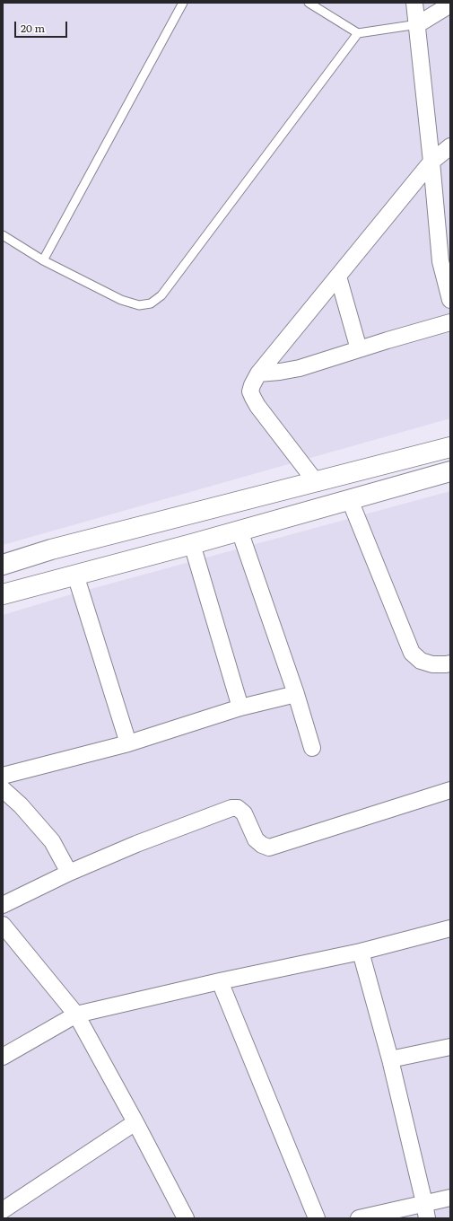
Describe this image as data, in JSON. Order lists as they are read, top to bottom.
{
  "scale_bar": "20 m"
}
